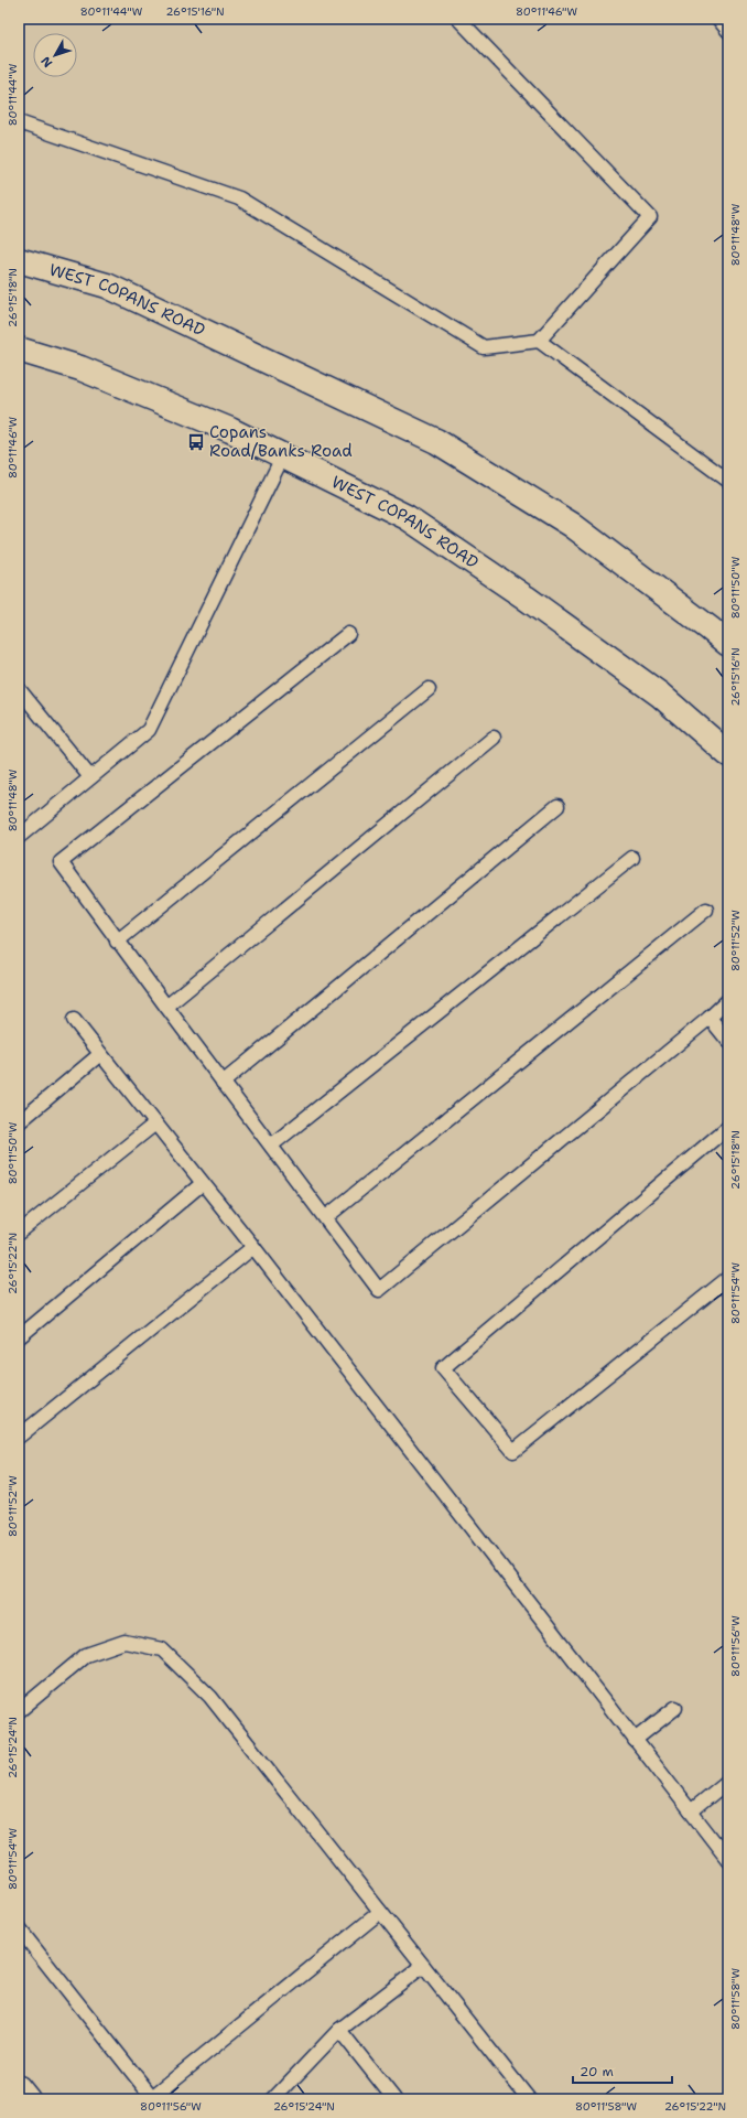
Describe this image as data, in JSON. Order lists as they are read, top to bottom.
{
  "streets": {
    "main road": ["WEST COPANS ROAD"]
  },
  "places": {
    "bus stop": ["Copans Road/Banks Road"]
  },
  "scale_bar": "20 m",
  "north": "bottom left",
  "coordinates": [
    "80°11'44\"W",
    "26°15'16\"N",
    "80°11'46\"W",
    "80°11'48\"W",
    "26°15'18\"N",
    "80°11'50\"W",
    "80°11'52\"W",
    "26°15'22\"N",
    "80°11'54\"W",
    "80°11'56\"W",
    "26°15'24\"N",
    "80°11'58\"W"
  ]
}
